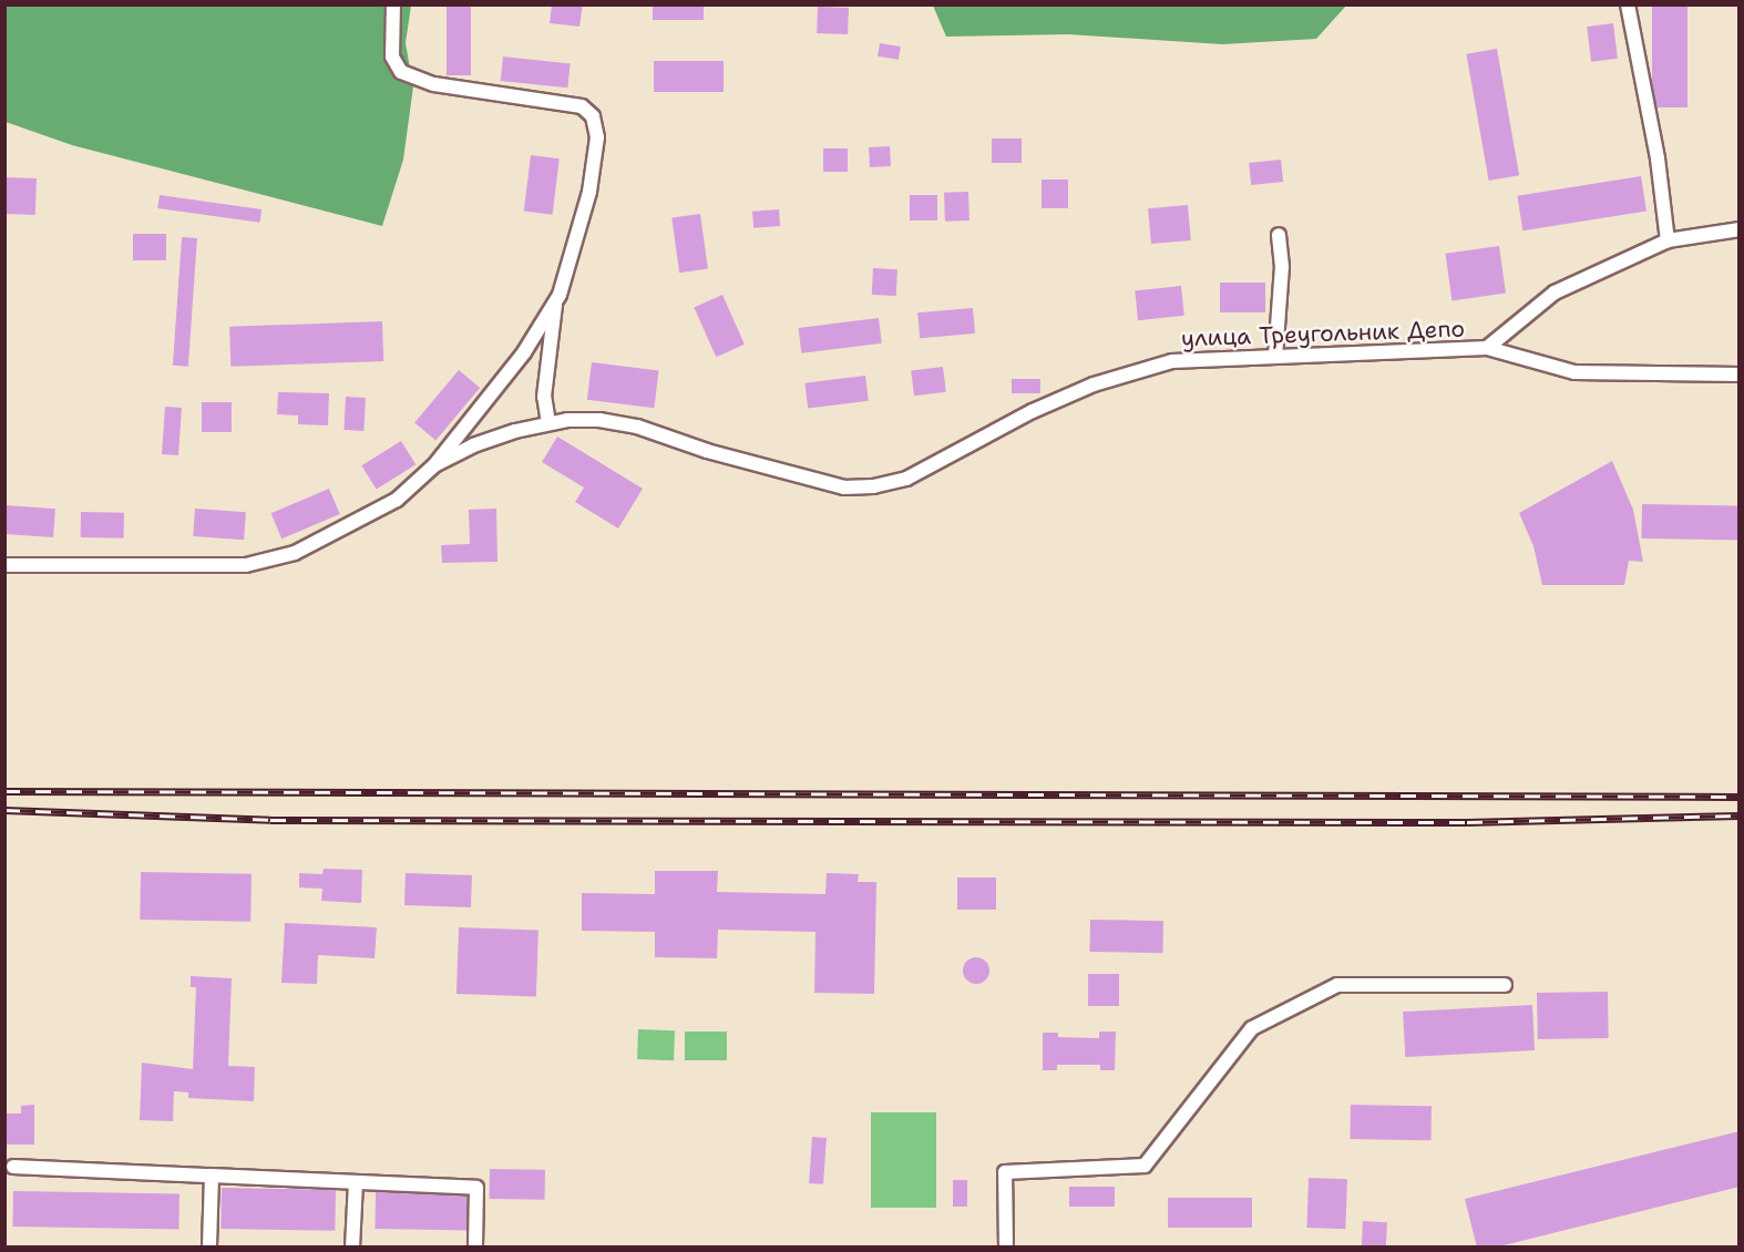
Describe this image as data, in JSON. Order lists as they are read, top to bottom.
{
  "streets": {
    "street": ["улица Треугольник Депо"]
  }
}
